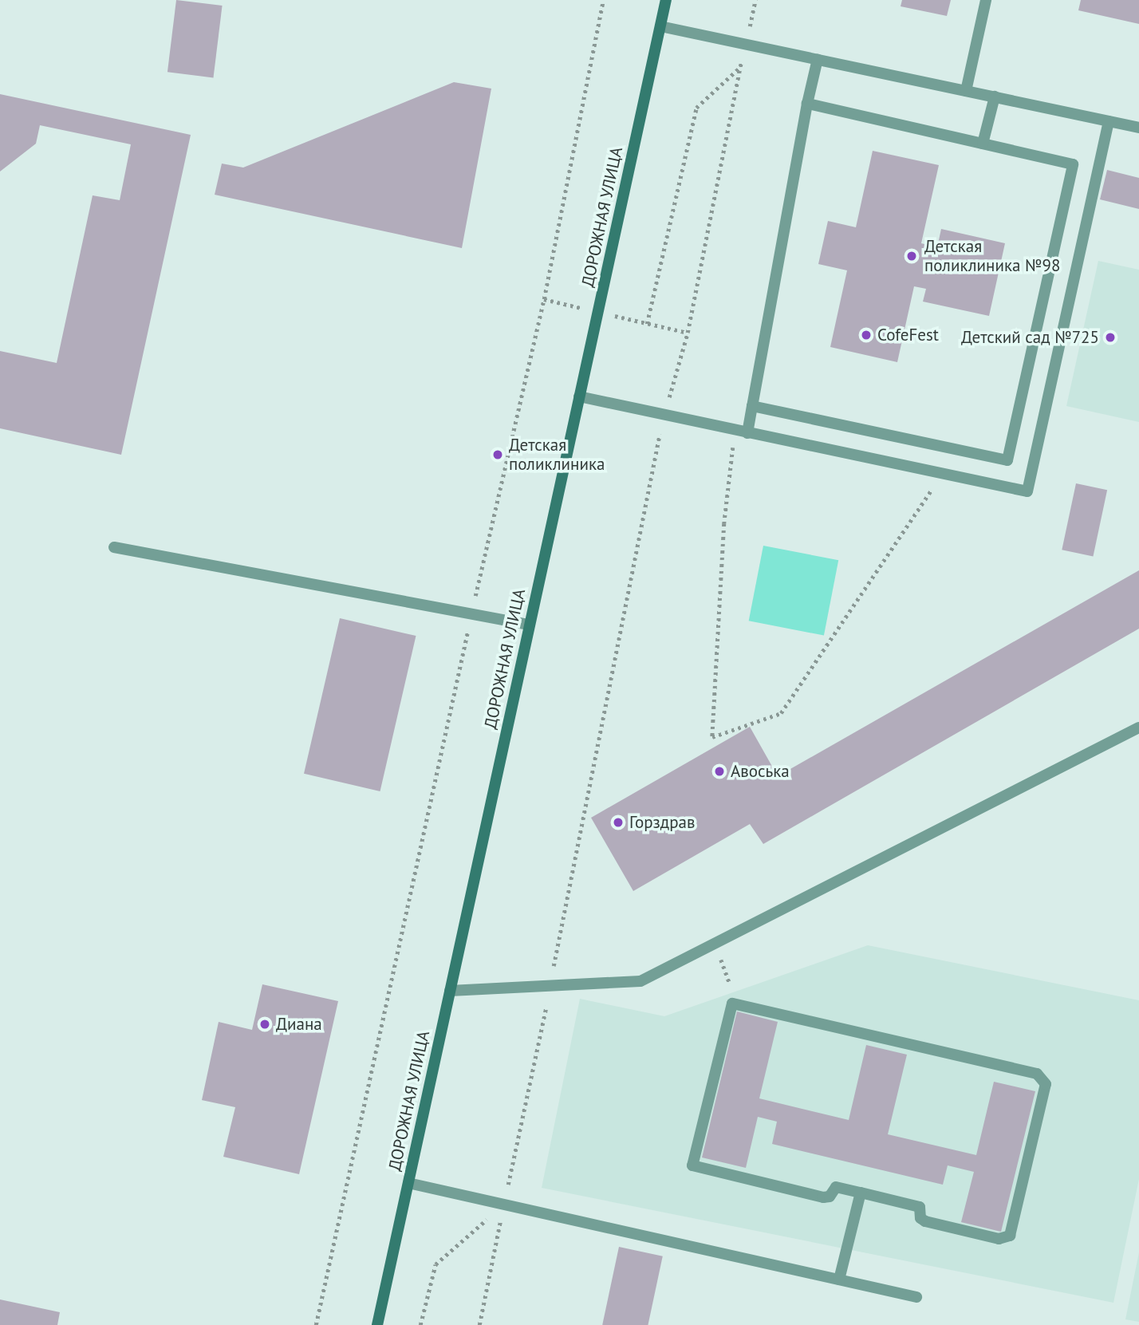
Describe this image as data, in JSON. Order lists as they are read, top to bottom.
{
  "streets": {
    "main road": ["ДОРОЖНАЯ УЛИЦА"]
  },
  "places": [
    "Детская поликлиника №98",
    "CofeFest",
    "Детский сад №725",
    "Детская поликлиника",
    "Авоська",
    "Горздрав",
    "Диана"
  ]
}
